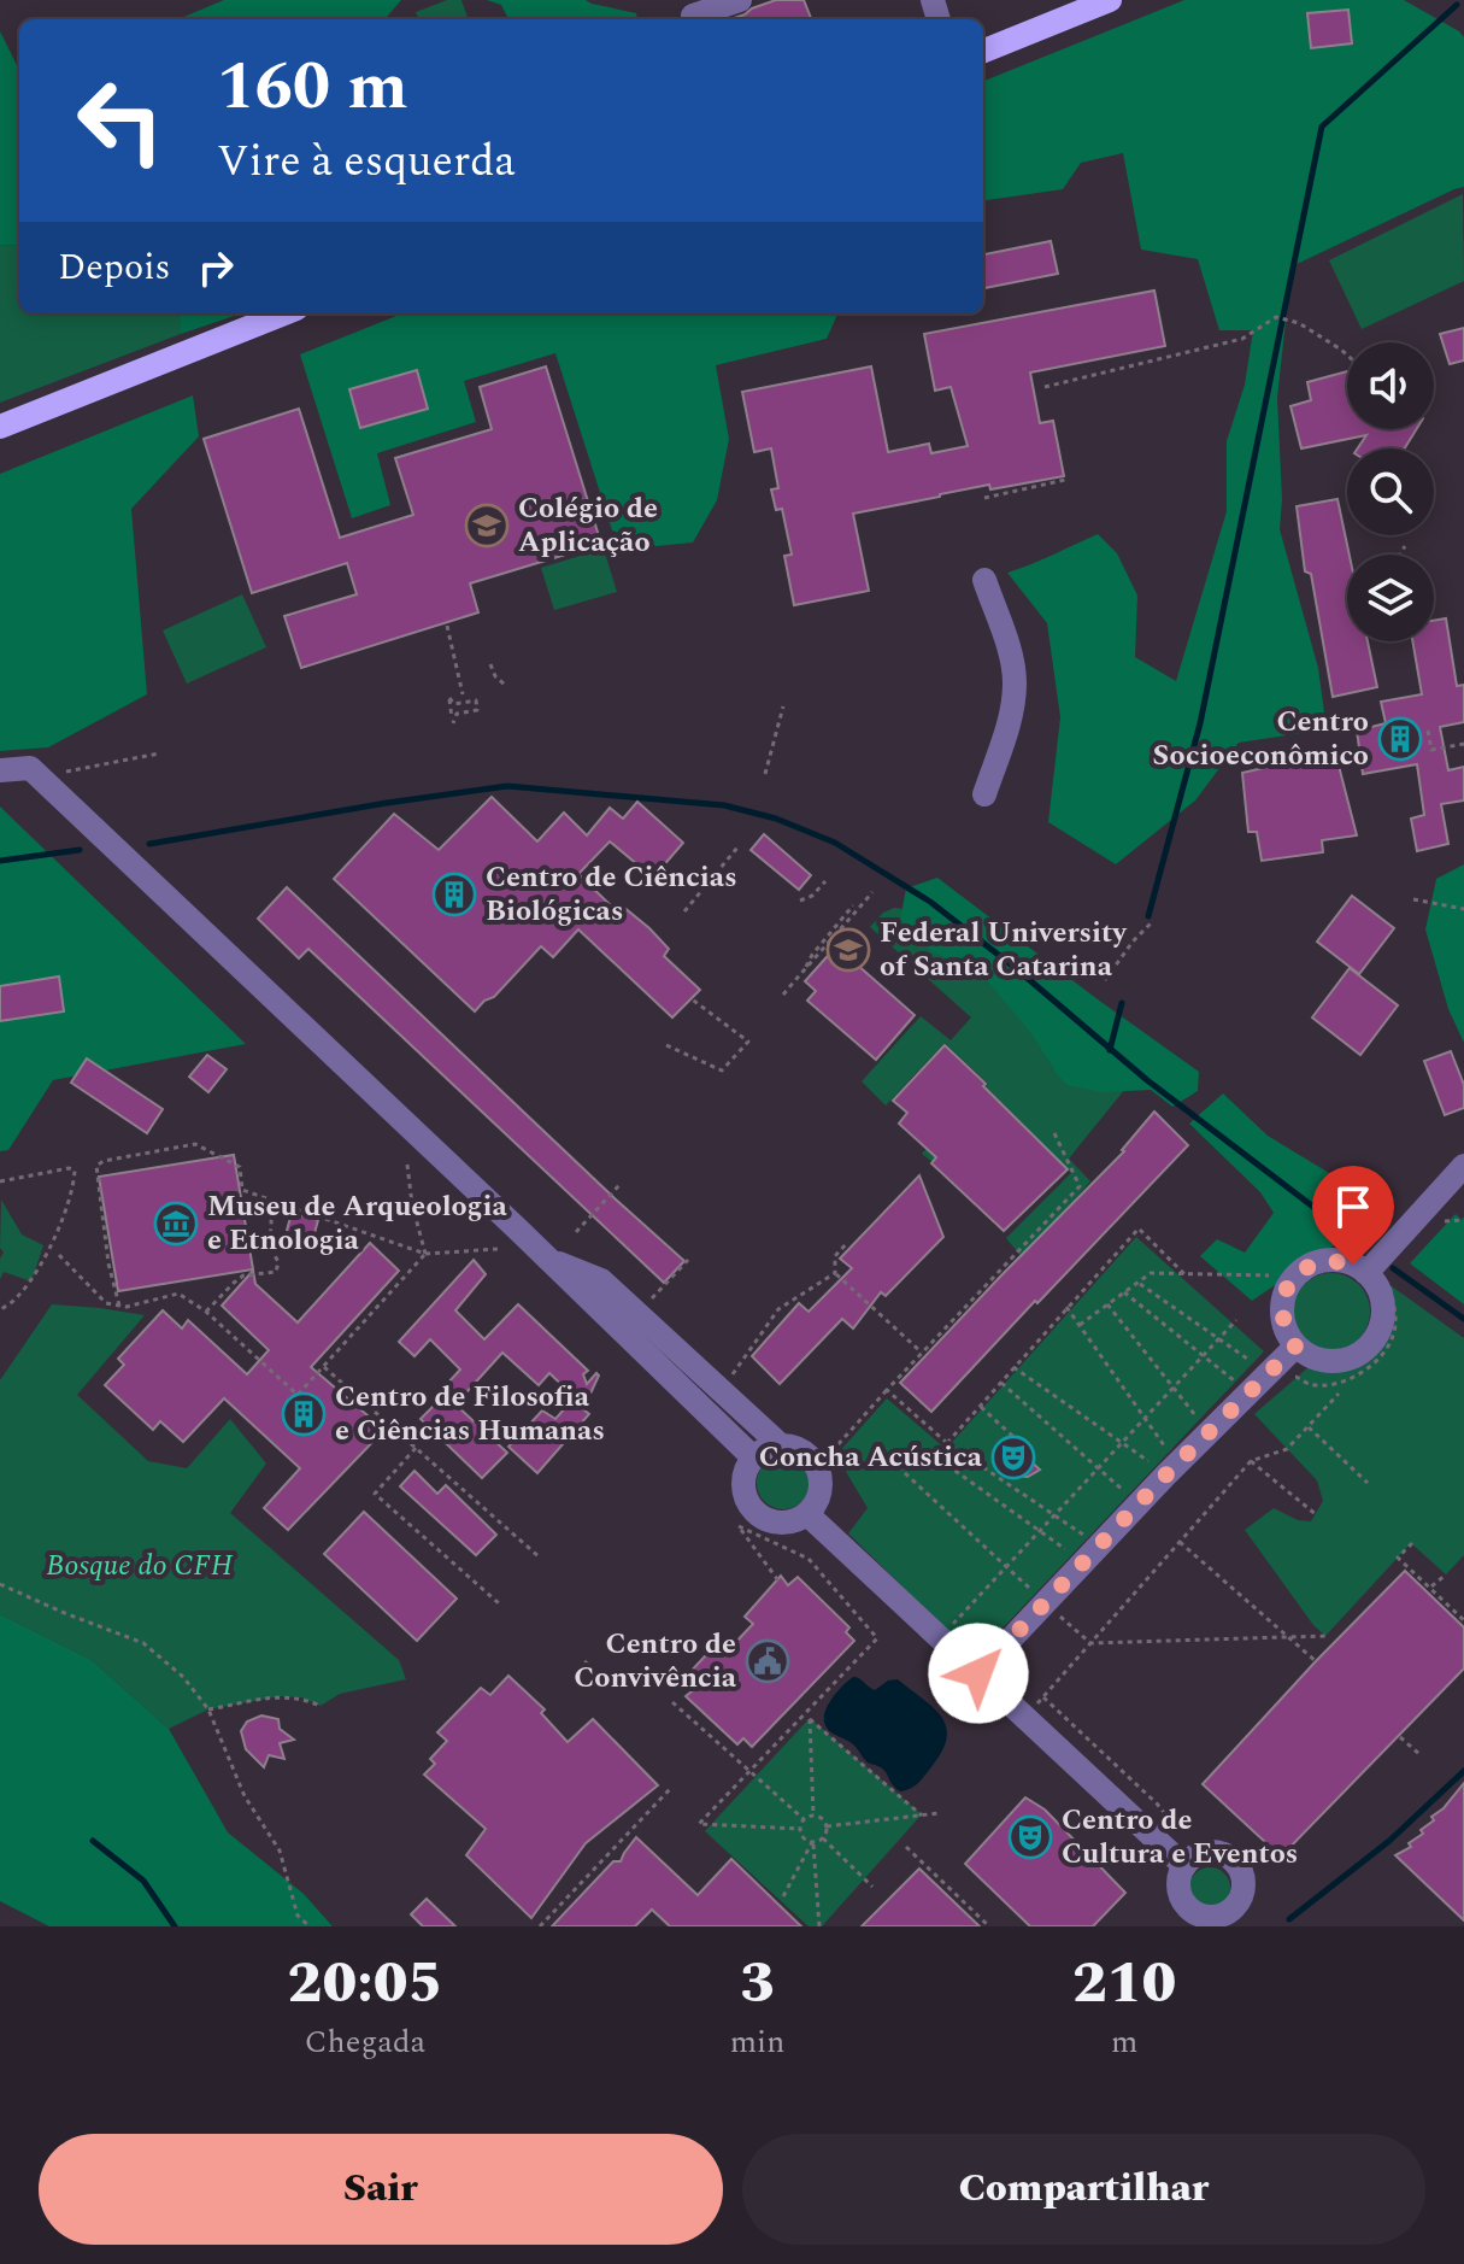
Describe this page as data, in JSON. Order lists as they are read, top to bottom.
{
  "parks": ["Bosque do CFH"],
  "places": {
    "school or university": ["Colégio de Aplicação", "Federal University of Santa Catarina"],
    "building": ["Centro Socioeconômico", "Centro de Ciências Biológicas", "Centro de Filosofia e Ciências Humanas"],
    "museum": ["Museu de Arqueologia e Etnologia"],
    "theatre": ["Concha Acústica", "Centro de Cultura e Eventos"],
    "public building": ["Centro de Convivência"]
  },
  "page": {
    "turn": ["160 m", "Vire à esquerda"],
    "then": "Depois",
    "eta": [
      "20:05",
      "Chegada",
      "3",
      "min",
      "210",
      "m"
    ],
    "buttons": ["Sair", "Compartilhar"]
  }
}
